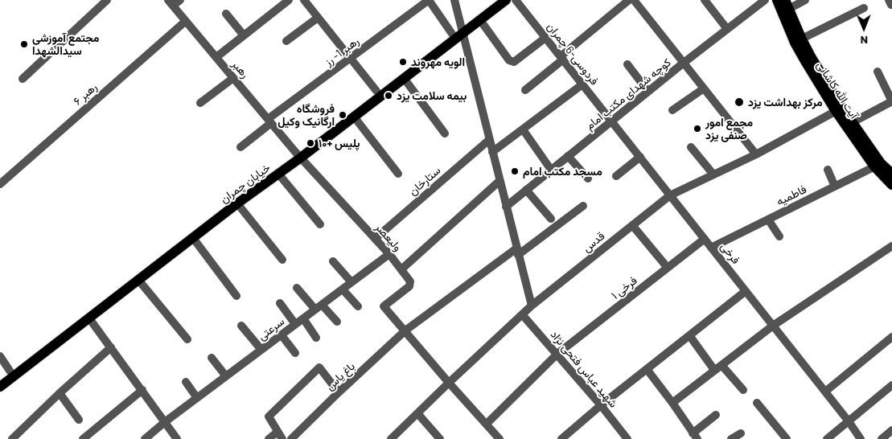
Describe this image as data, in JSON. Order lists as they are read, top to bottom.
{
  "streets": {
    "main road": ["آیت الله کاشانی", "خیابان چمران"],
    "street": [
      "رهبر 1- رز",
      "فردوسی-6 چمران",
      "رهبر",
      "رهبر ۶",
      "کوچه شهدای مکتب امام",
      "ستارخان",
      "فاطمیه",
      "ولیعصر",
      "قدس",
      "فرخی",
      "فرخی ۱",
      "سرعتی",
      "شهید عباس فتحی نژاد",
      "باغ یاس"
    ]
  },
  "crossings": [
    ["رهبر 1- رز", "رهبر"],
    ["فردوسی-6 چمران", "کوچه شهدای مکتب امام"],
    ["فردوسی-6 چمران", "فرخی"],
    ["رهبر", "رهبر ۶"],
    ["رهبر", "خیابان چمران"],
    ["رهبر", "ولیعصر"],
    ["آیت الله کاشانی", "فاطمیه"],
    ["آیت الله کاشانی", "قدس"],
    ["ستارخان", "ولیعصر"],
    ["خیابان چمران", "ولیعصر"],
    ["فاطمیه", "فرخی"],
    ["ولیعصر", "سرعتی"],
    ["ولیعصر", "باغ یاس"],
    ["قدس", "فرخی"],
    ["قدس", "شهید عباس فتحی نژاد"],
    ["فرخی", "فرخی ۱"],
    ["فرخی ۱", "شهید عباس فتحی نژاد"]
  ],
  "places": [
    "مجتمع آموزشی سیدالشهدا",
    "الویه مهروند",
    "بيمه سلامت يزد",
    "مرکز بهداشت یزد",
    "فروشگاه ارگانیک وکیل",
    "مجمع امور صنفی یزد",
    "پلیس +۱۰",
    "مسجد مکتب امام"
  ],
  "north": "bottom"
}
